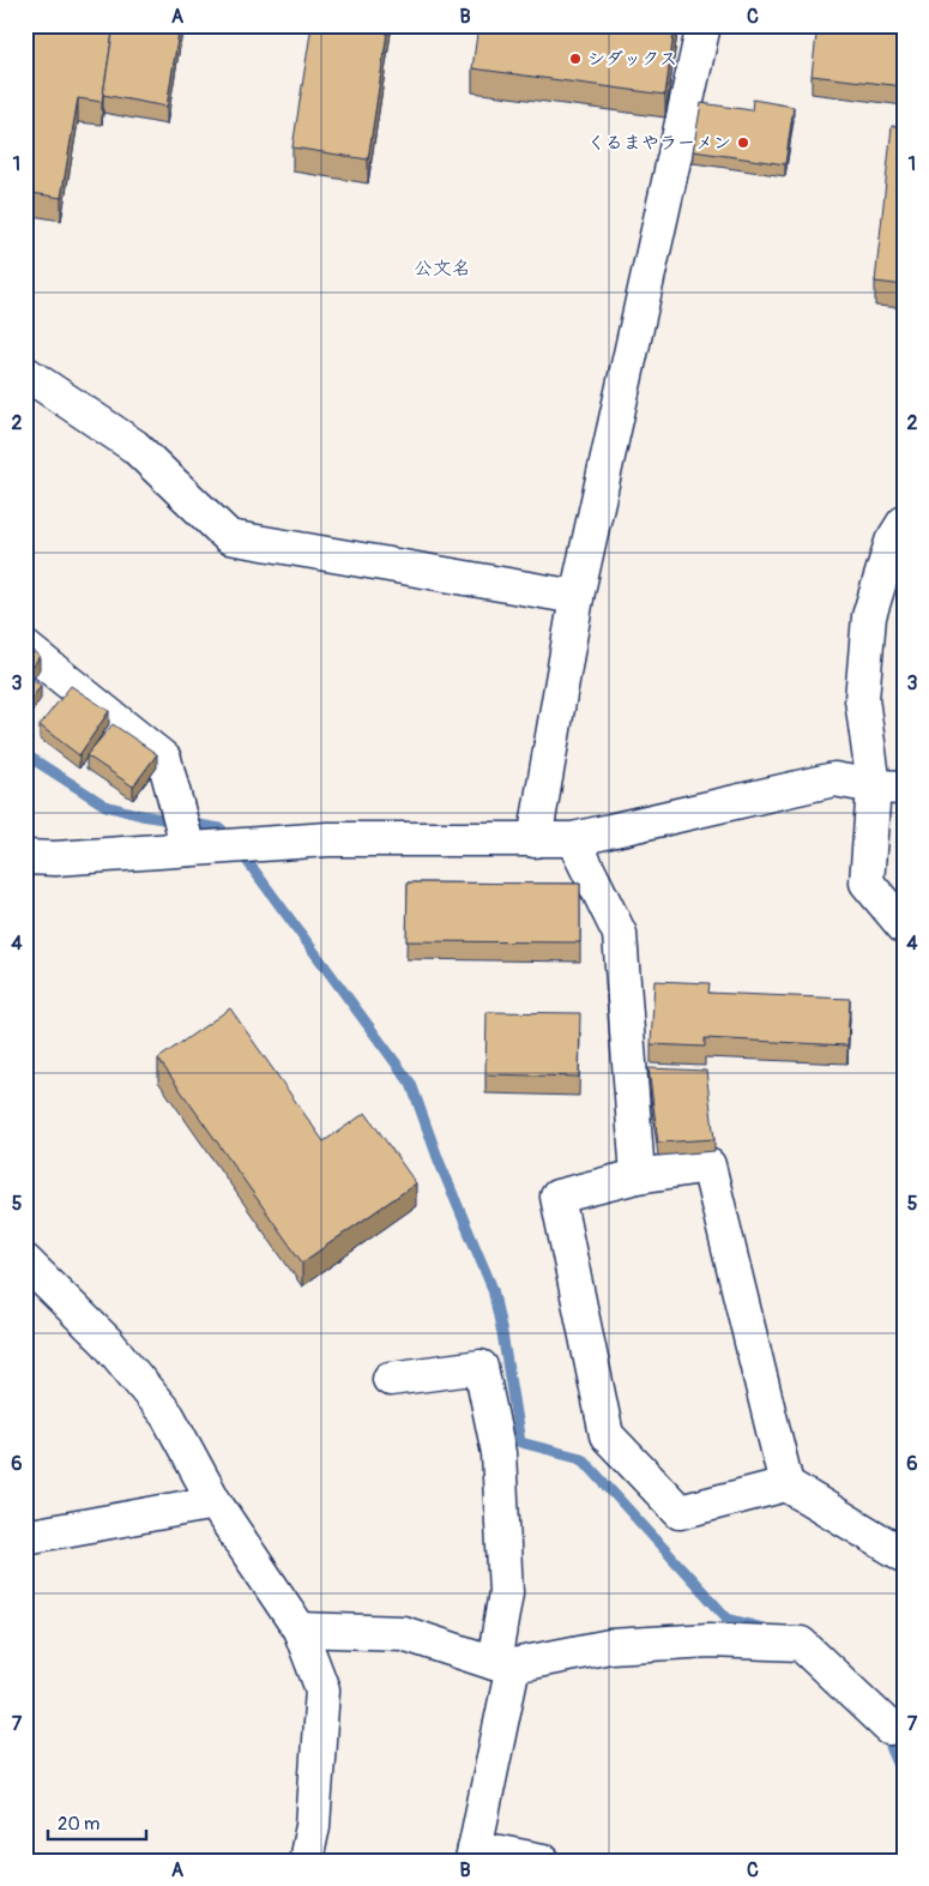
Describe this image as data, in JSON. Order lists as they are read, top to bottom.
{
  "districts": ["公文名"],
  "places": ["シダックス", "くるまやラーメン"],
  "scale_bar": "20 m",
  "grid": {
    "columns": ["A", "B", "C"],
    "rows": [
      "1",
      "2",
      "3",
      "4",
      "5",
      "6",
      "7"
    ]
  }
}
